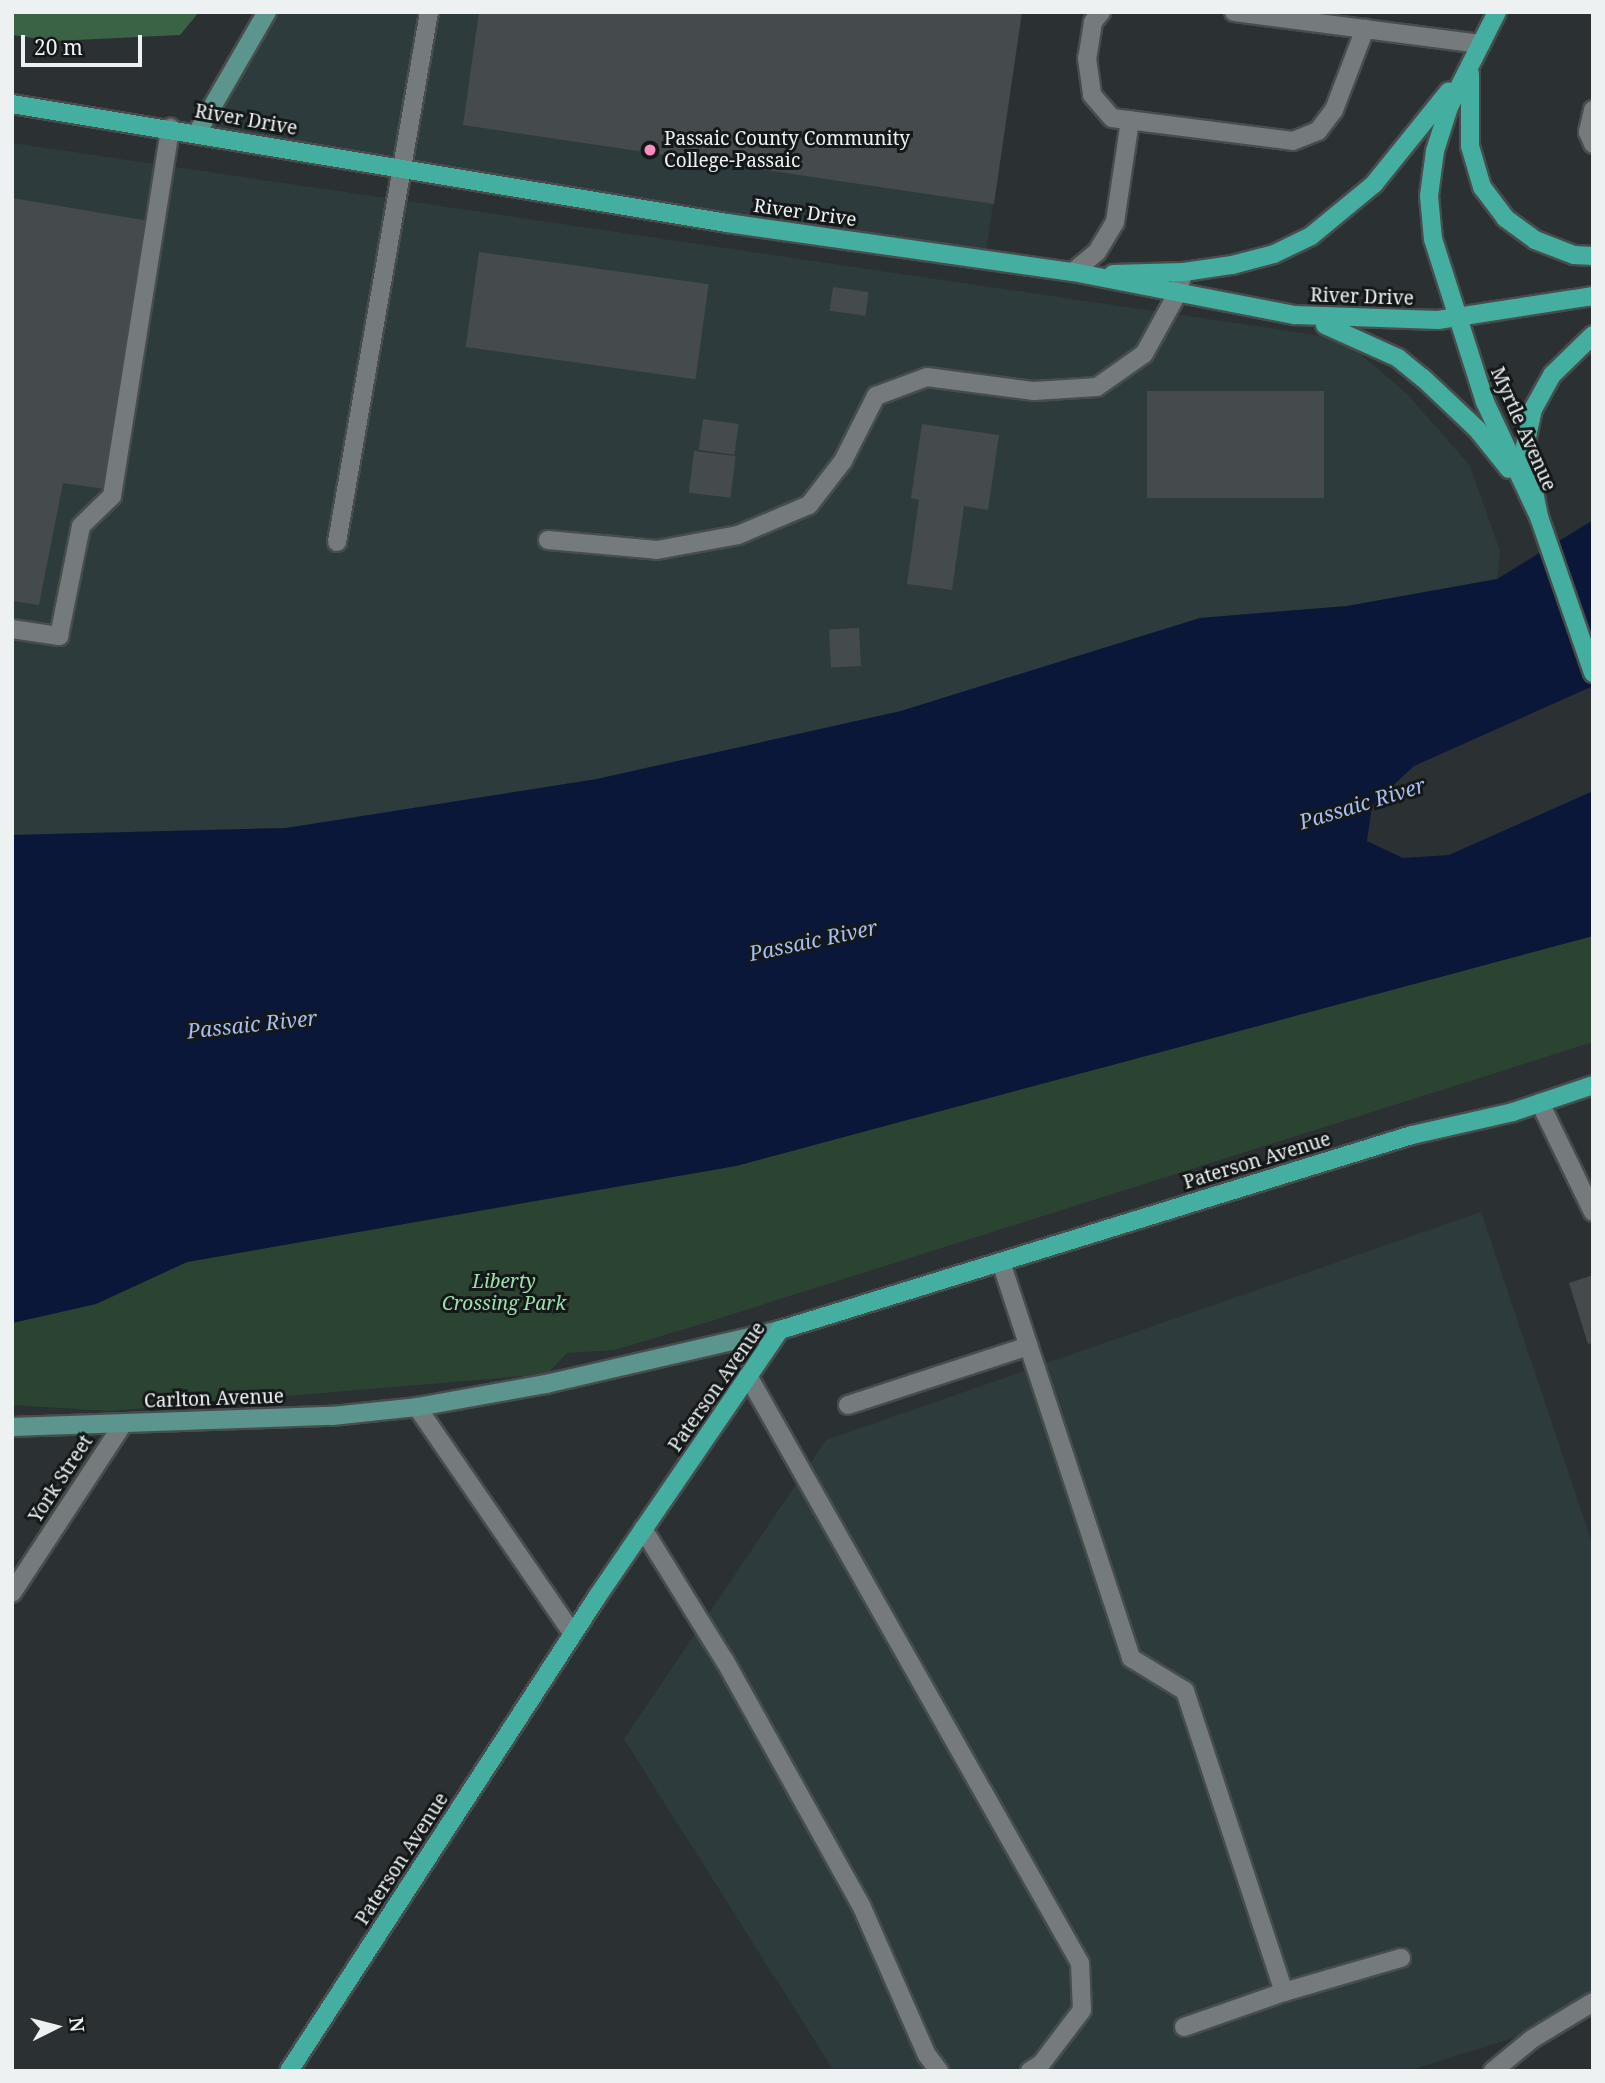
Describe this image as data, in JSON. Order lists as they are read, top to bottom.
{
  "streets": {
    "main road": ["River Drive", "Myrtle Avenue", "Paterson Avenue"],
    "street": ["Carlton Avenue", "York Street"]
  },
  "crossings": [
    ["River Drive", "Myrtle Avenue"],
    ["Paterson Avenue", "Carlton Avenue"],
    ["Carlton Avenue", "York Street"]
  ],
  "water": ["Passaic River"],
  "parks": ["Liberty Crossing Park"],
  "places": ["Passaic County Community College-Passaic"],
  "scale_bar": "20 m",
  "north": "right"
}
